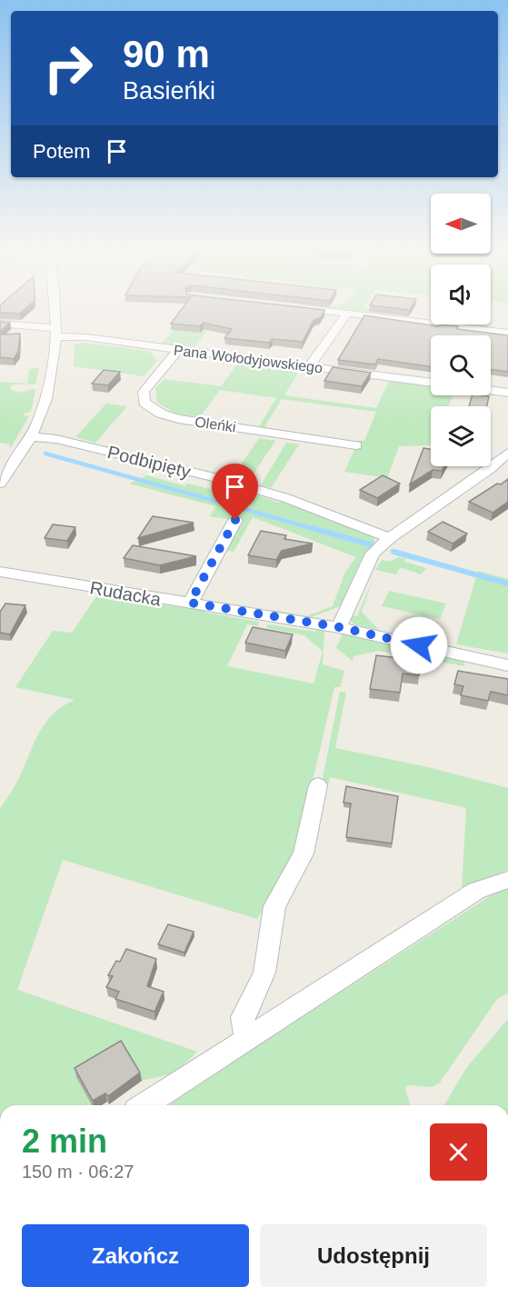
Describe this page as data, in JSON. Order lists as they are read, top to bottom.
{
  "streets": {
    "street": [
      "Pana Wołodyjowskiego",
      "Oleńki",
      "Podbipięty",
      "Rudacka"
    ]
  },
  "crossings": [
    ["Pana Wołodyjowskiego", "Oleńki"]
  ],
  "north": "left",
  "page": {
    "turn": ["90 m", "Basieńki"],
    "then": "Potem",
    "heading": ["2 min", "150 m · 06:27"],
    "buttons": ["Zakończ", "Udostępnij"]
  }
}
